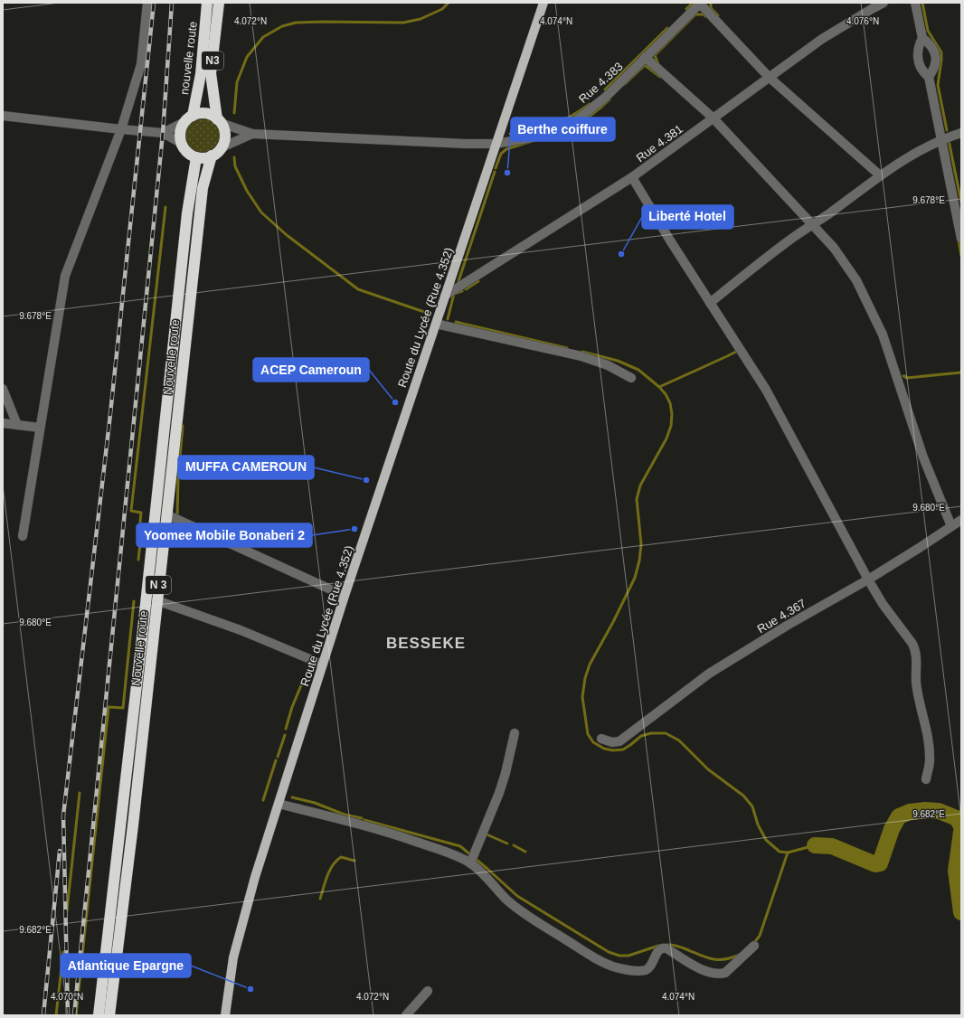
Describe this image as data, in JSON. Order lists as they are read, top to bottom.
{
  "streets": {
    "highway": [
      "nouvelle route",
      "N3",
      "Nouvelle route",
      "N 3"
    ],
    "main road": ["Route du Lycée (Rue 4.352)"],
    "street": ["Rue 4.383", "Rue 4.381", "Rue 4.367"]
  },
  "crossings": [
    ["nouvelle route", "Nouvelle route"],
    ["Rue 4.383", "Route du Lycée (Rue 4.352)"],
    ["Rue 4.381", "Route du Lycée (Rue 4.352)"]
  ],
  "districts": ["BESSEKE"],
  "places": [
    "Berthe coiffure",
    "Liberté Hotel",
    "ACEP Cameroun",
    "MUFFA CAMEROUN",
    "Yoomee Mobile Bonaberi 2",
    "Atlantique Epargne"
  ],
  "coordinates": [
    "4.072°N",
    "4.074°N",
    "4.076°N",
    "9.678°E",
    "9.680°E",
    "9.682°E",
    "4.070°N"
  ]
}
